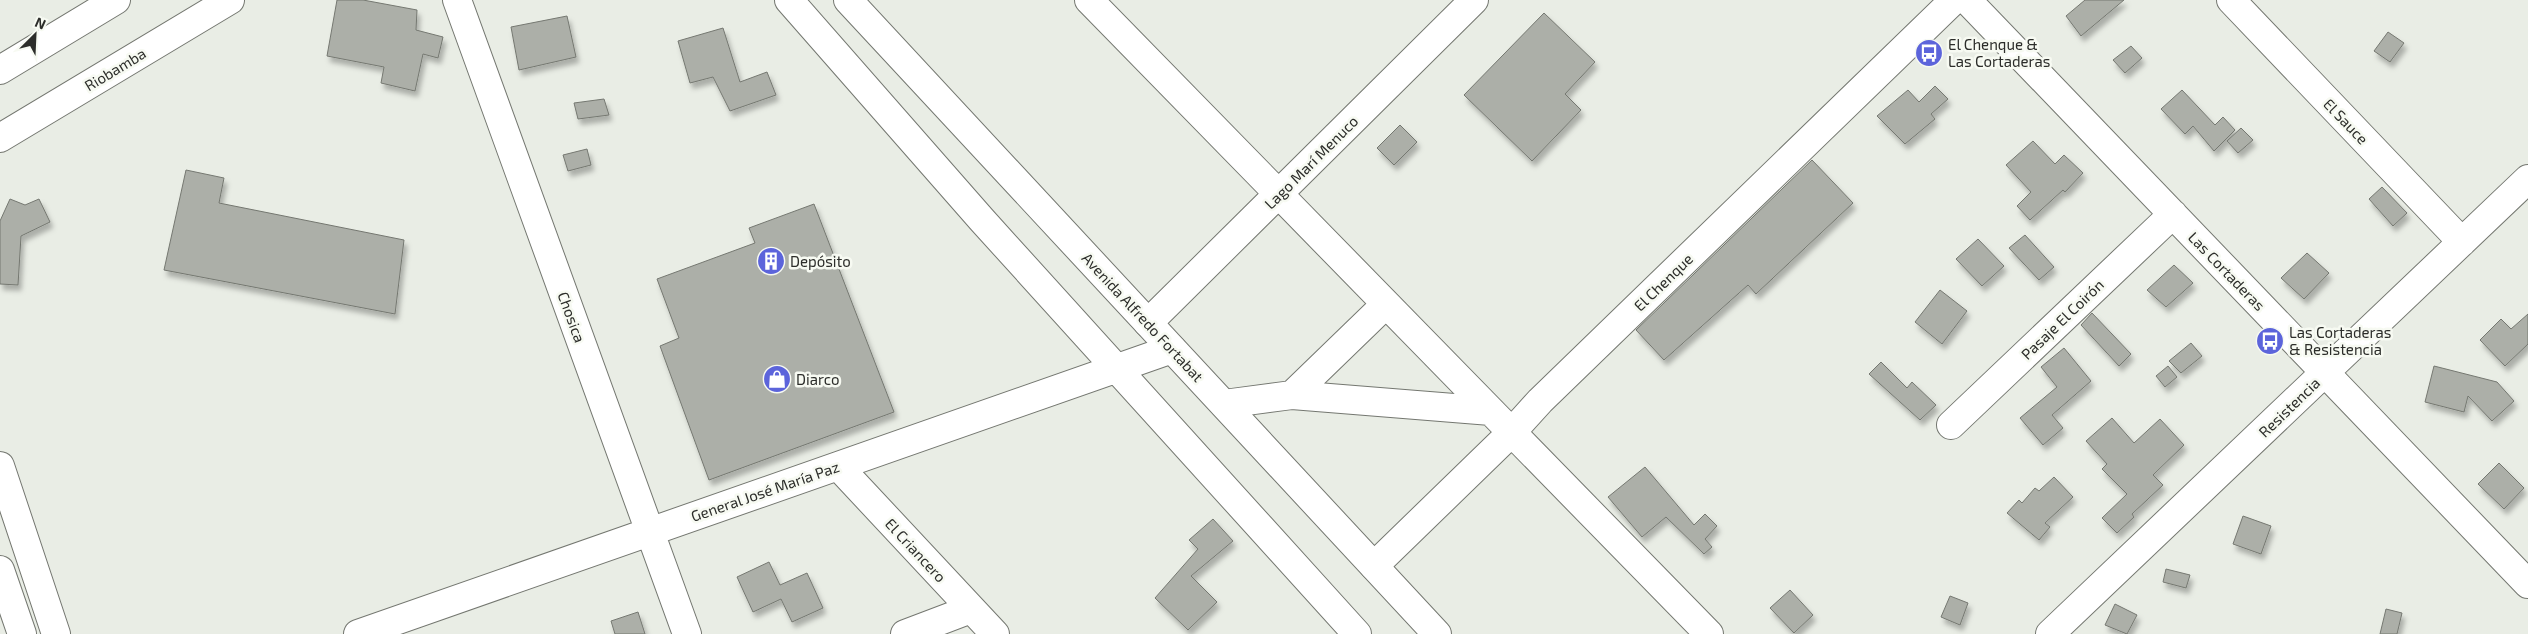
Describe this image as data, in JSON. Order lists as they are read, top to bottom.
{
  "streets": {
    "main road": [
      "Riobamba",
      "El Sauce",
      "Lago Marí Menuco",
      "Las Cortaderas",
      "El Chenque",
      "Chosica",
      "Avenida Alfredo Fortabat",
      "Pasaje El Coirón",
      "Resistencia",
      "General José María Paz",
      "El Criancero"
    ]
  },
  "crossings": [
    ["El Sauce", "Resistencia"],
    ["Lago Marí Menuco", "Avenida Alfredo Fortabat"],
    ["Las Cortaderas", "Pasaje El Coirón"],
    ["Las Cortaderas", "Resistencia"],
    ["El Chenque", "Avenida Alfredo Fortabat"],
    ["Chosica", "General José María Paz"],
    ["Avenida Alfredo Fortabat", "General José María Paz"],
    ["General José María Paz", "El Criancero"]
  ],
  "places": {
    "bus stop": ["El Chenque & Las Cortaderas", "Las Cortaderas & Resistencia"],
    "building": ["Depósito"],
    "shop": ["Diarco"]
  },
  "north": "top right"
}
